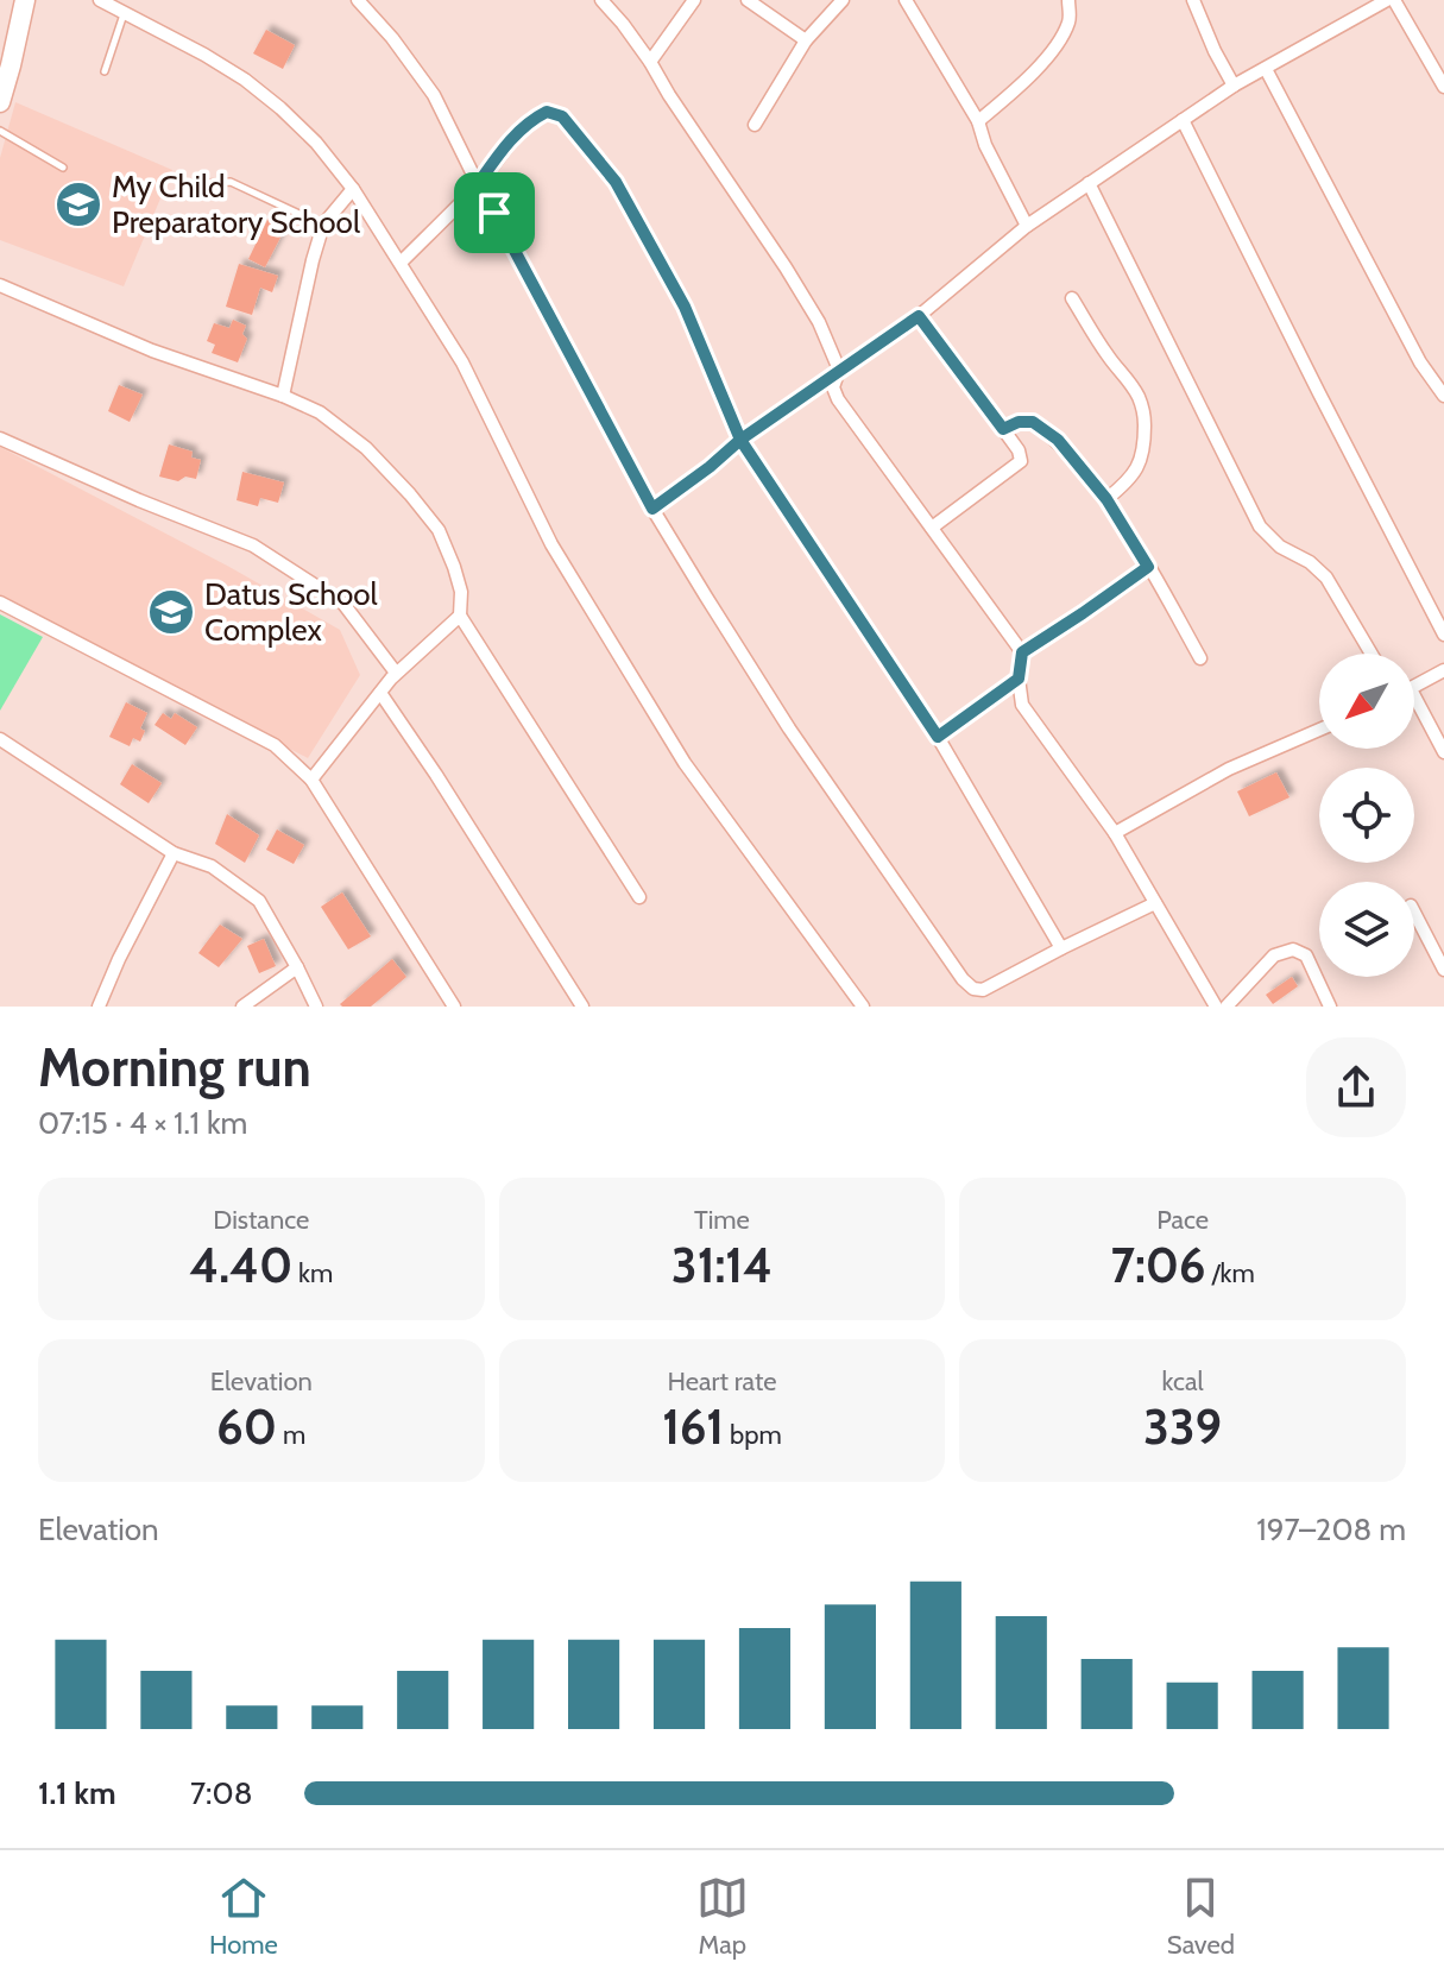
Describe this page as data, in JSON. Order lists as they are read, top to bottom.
{
  "places": {
    "school or university": ["My Child Preparatory School", "Datus School Complex"]
  },
  "north": "bottom left",
  "page": {
    "heading": ["Morning run", "07:15 · 4 × 1.1 km"],
    "stats": [
      ["Distance", "4.40 km"],
      ["Time", "31:14"],
      ["Pace", "7:06 /km"],
      ["Elevation", "60 m"],
      ["Heart rate", "161 bpm"],
      ["kcal", "339"]
    ],
    "chart": ["Elevation", "197–208 m"],
    "list": [
      {
        "name": "1.1 km",
        "note": "7:08"
      }
    ],
    "tabs": ["Home", "Map", "Saved"]
  }
}
